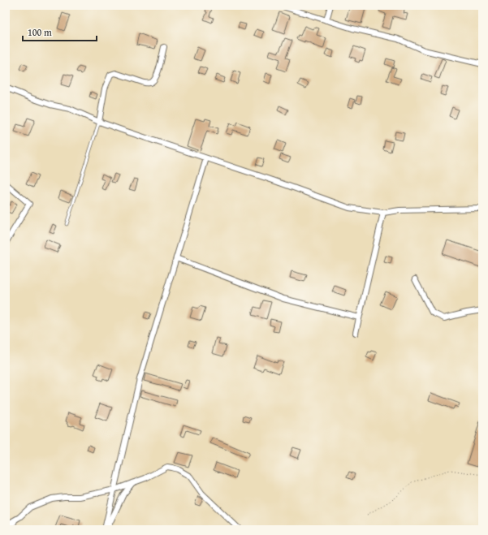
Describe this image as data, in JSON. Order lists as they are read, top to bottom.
{
  "scale_bar": "100 m"
}
